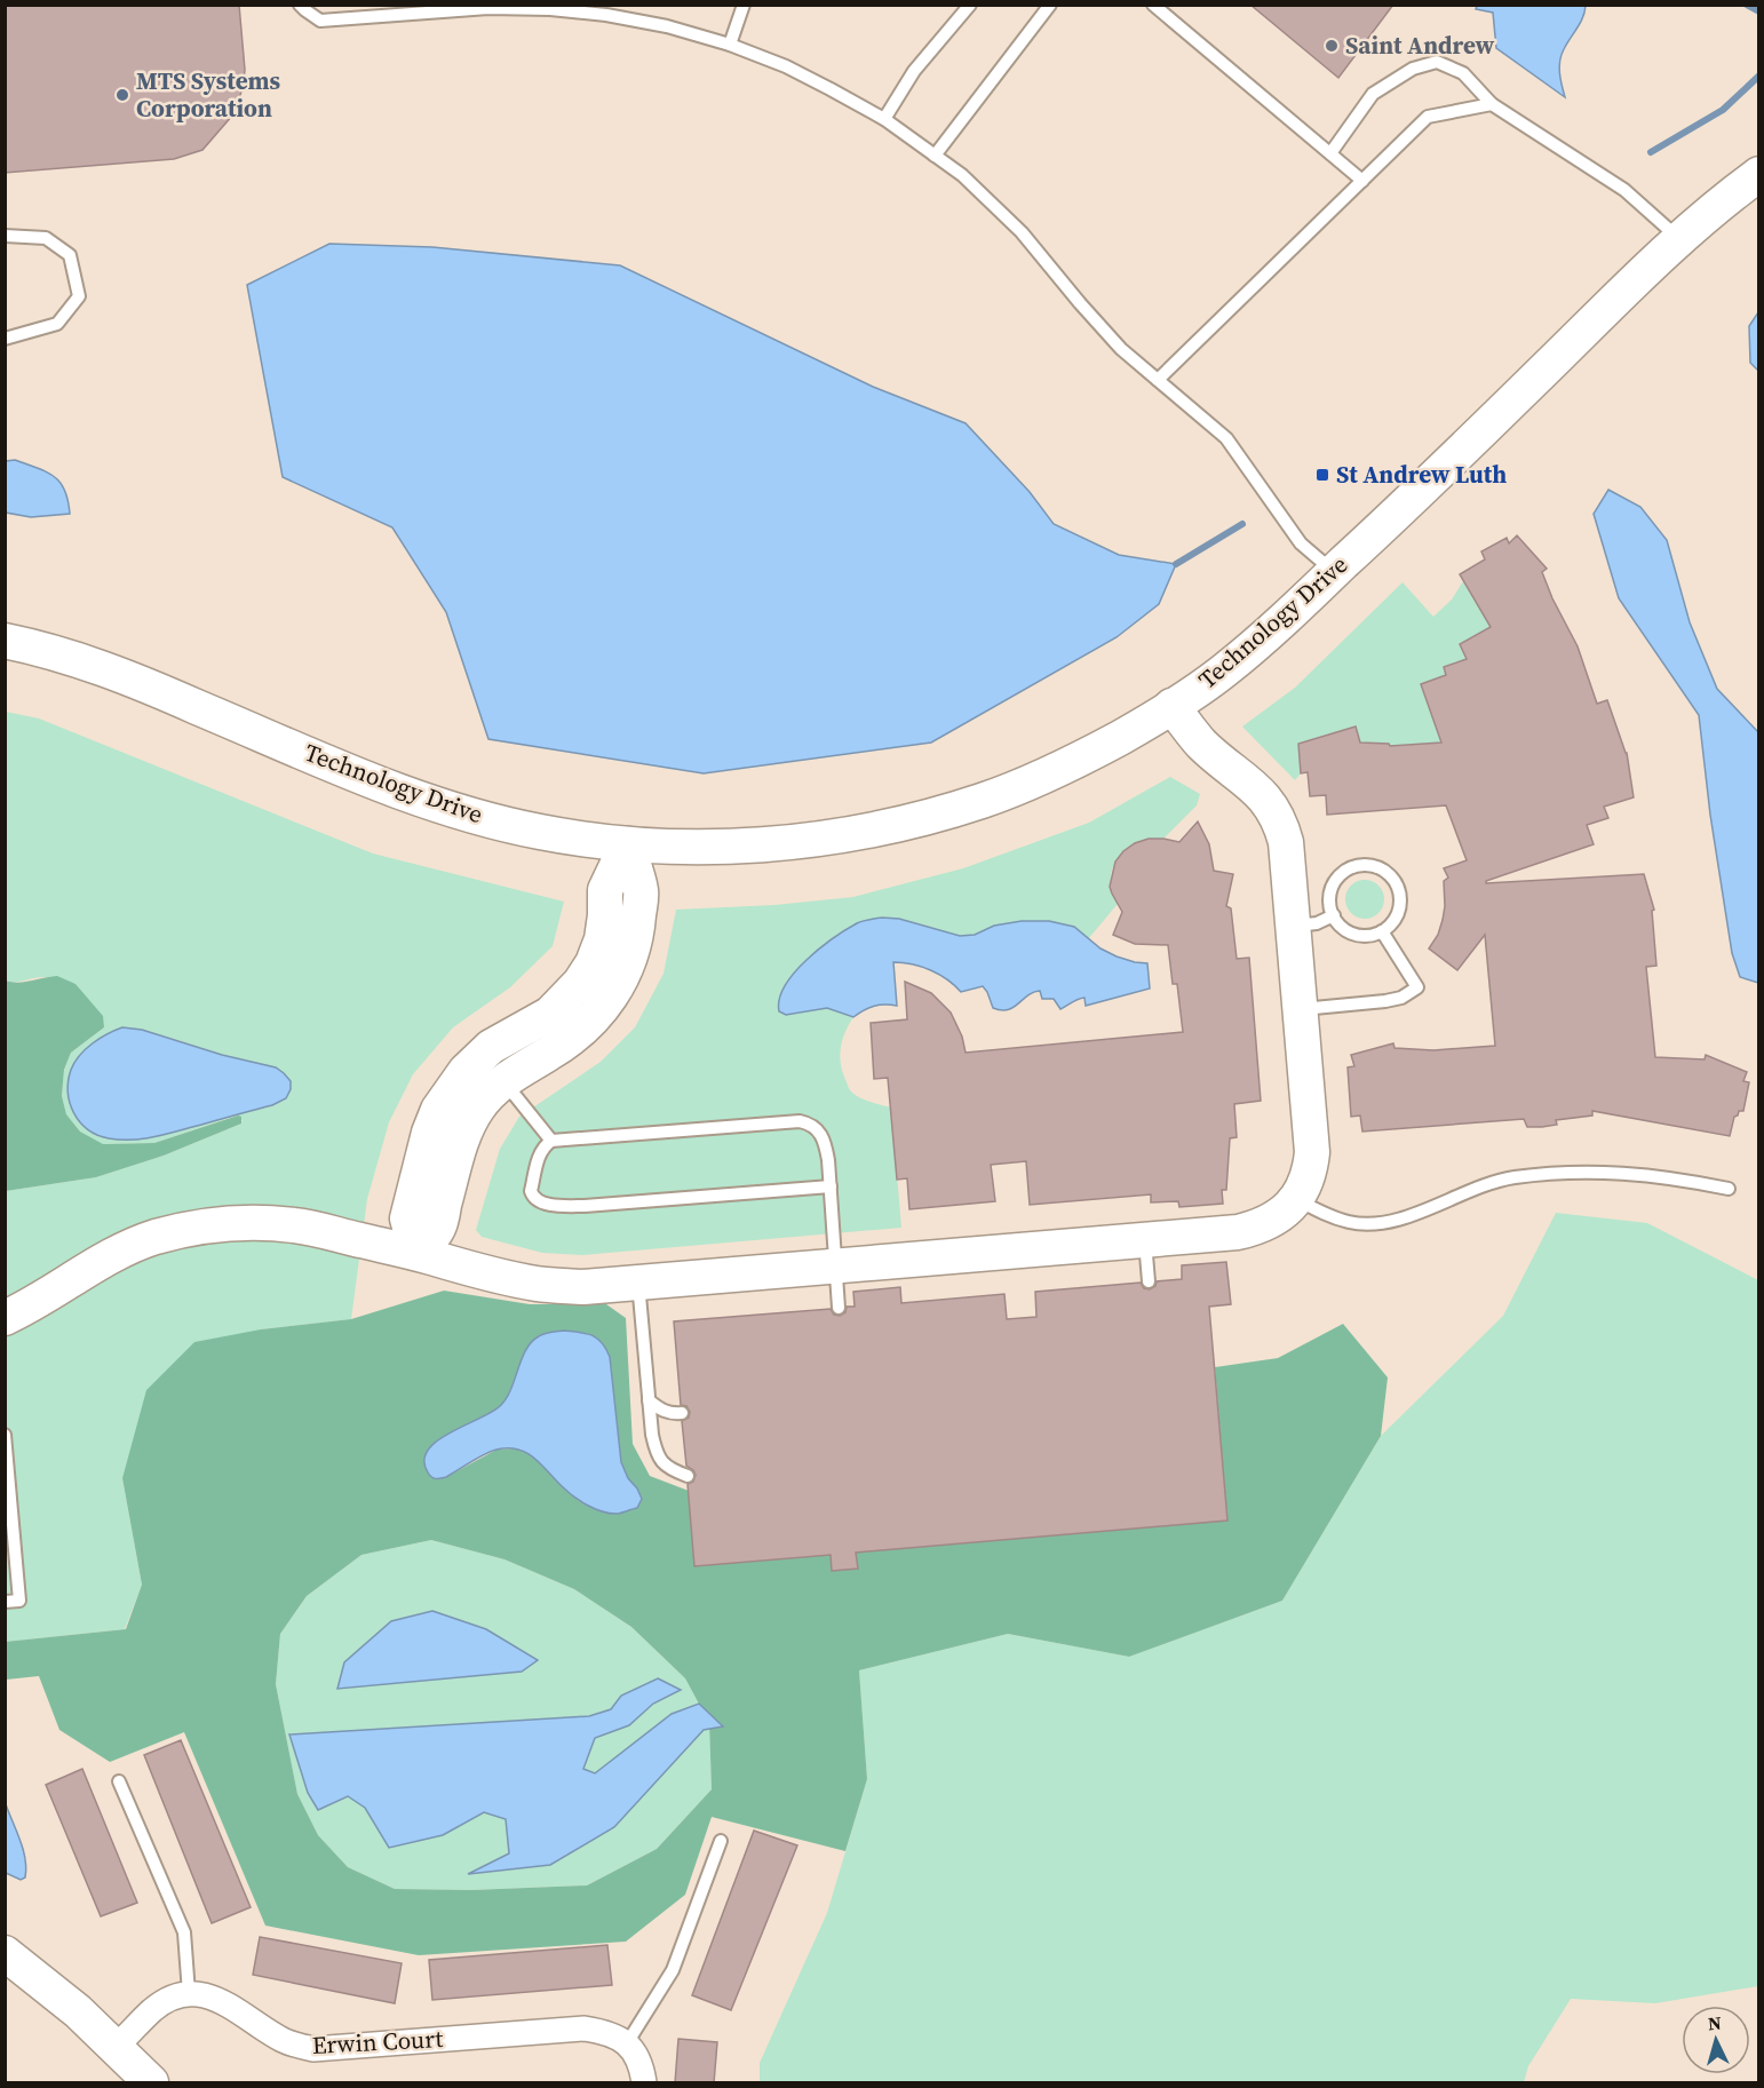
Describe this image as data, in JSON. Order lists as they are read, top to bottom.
{
  "streets": {
    "street": ["Technology Drive", "Erwin Court"]
  },
  "places": {
    "other": ["Saint Andrew", "MTS Systems Corporation"],
    "transit": ["St Andrew Luth"]
  },
  "north": "top"
}
